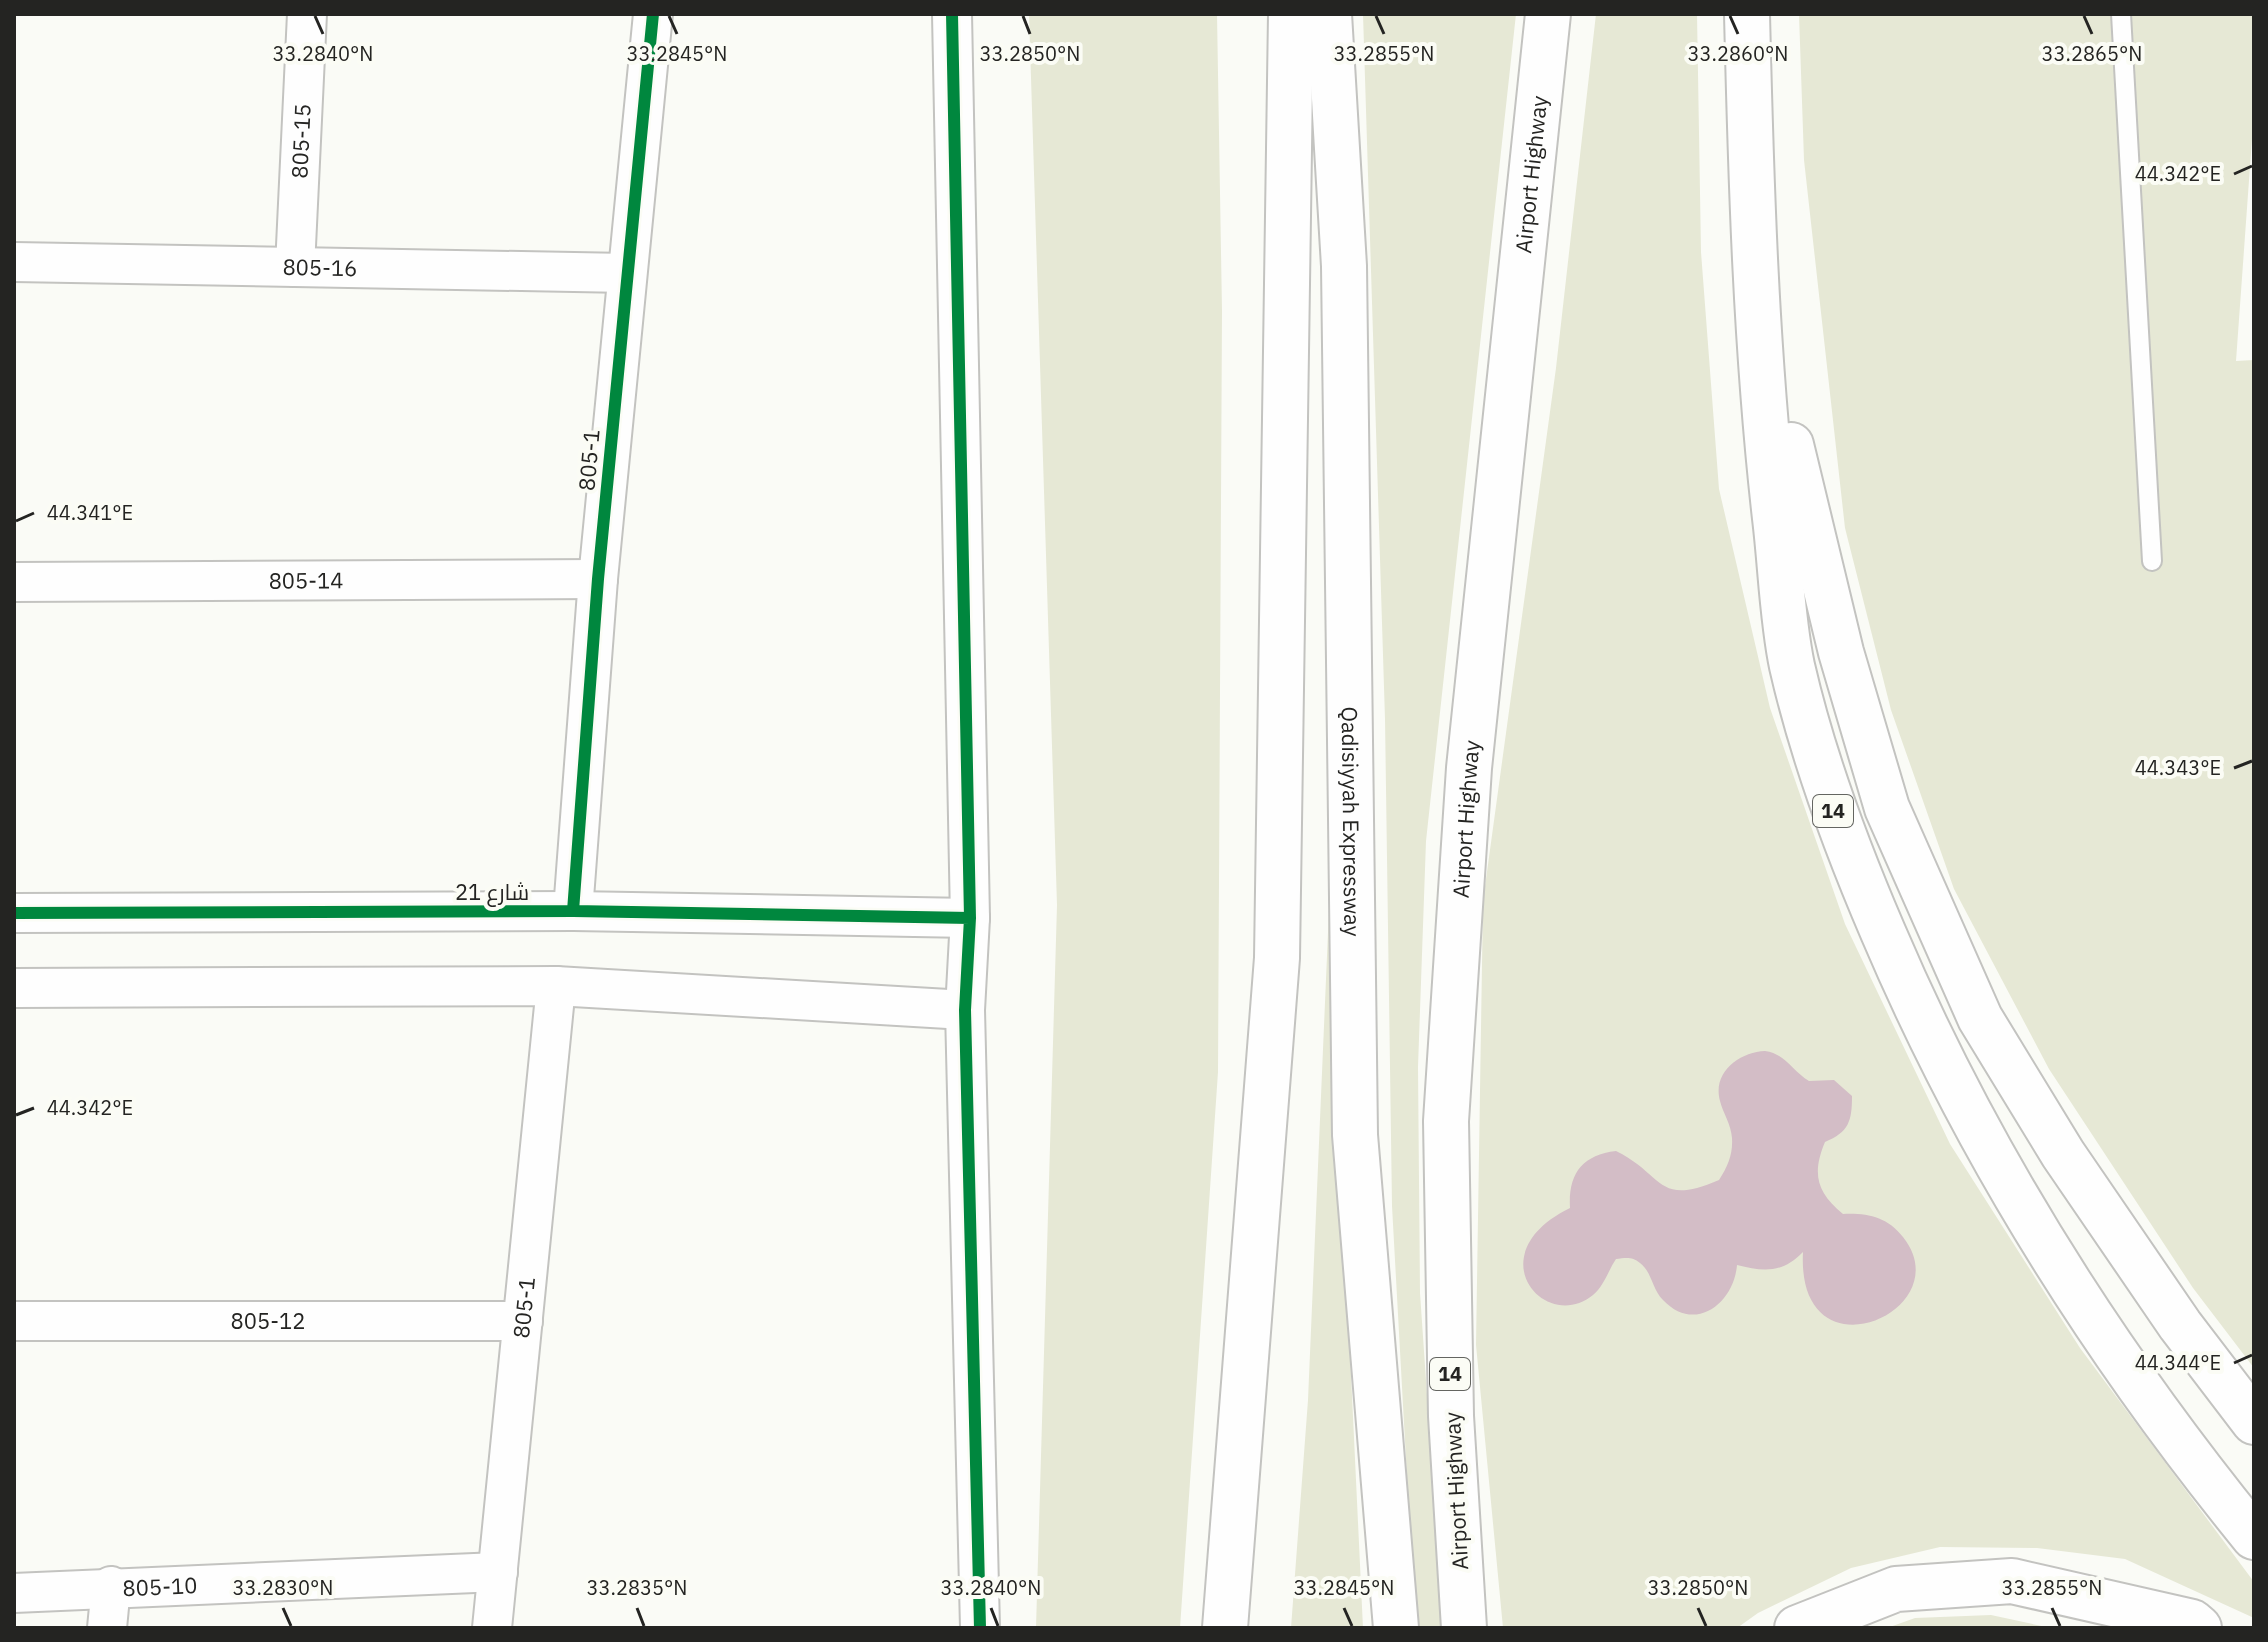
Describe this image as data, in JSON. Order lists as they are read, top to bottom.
{
  "streets": {
    "highway": ["Airport Highway", "14", "Qadisiyyah Expressway"],
    "street": [
      "805-15",
      "805-16",
      "805-1",
      "805-14",
      "شارع 21",
      "805-12",
      "805-10"
    ]
  },
  "crossings": [
    ["805-15", "805-16"],
    ["805-16", "805-1"],
    ["805-1", "805-14"],
    ["805-1", "شارع 21"],
    ["805-1", "805-12"],
    ["805-1", "805-10"]
  ],
  "coordinates": [
    "33.2840°N",
    "33.2845°N",
    "33.2850°N",
    "33.2855°N",
    "33.2860°N",
    "33.2865°N",
    "44.342°E",
    "44.341°E",
    "44.343°E",
    "44.344°E",
    "33.2830°N",
    "33.2835°N"
  ]
}
